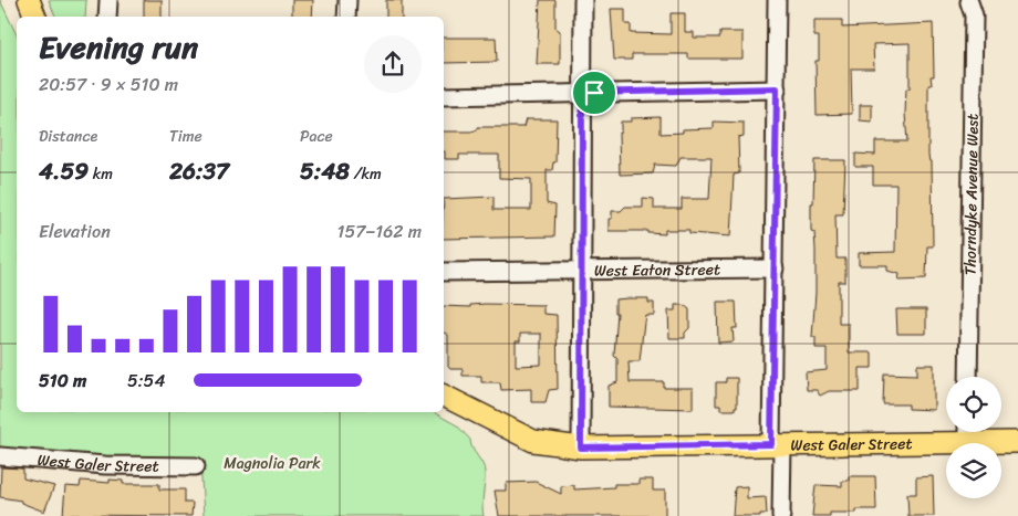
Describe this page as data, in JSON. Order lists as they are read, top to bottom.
{
  "streets": {
    "main road": ["West Galer Street"],
    "street": ["Thorndyke Avenue West", "West Eaton Street"]
  },
  "parks": ["Magnolia Park"],
  "page": {
    "heading": ["Evening run", "20:57 · 9 × 510 m"],
    "stats": [
      ["Distance", "4.59 km"],
      ["Time", "26:37"],
      ["Pace", "5:48 /km"]
    ],
    "chart": ["Elevation", "157–162 m"],
    "list": [
      {
        "name": "510 m",
        "note": "5:54"
      }
    ]
  }
}
